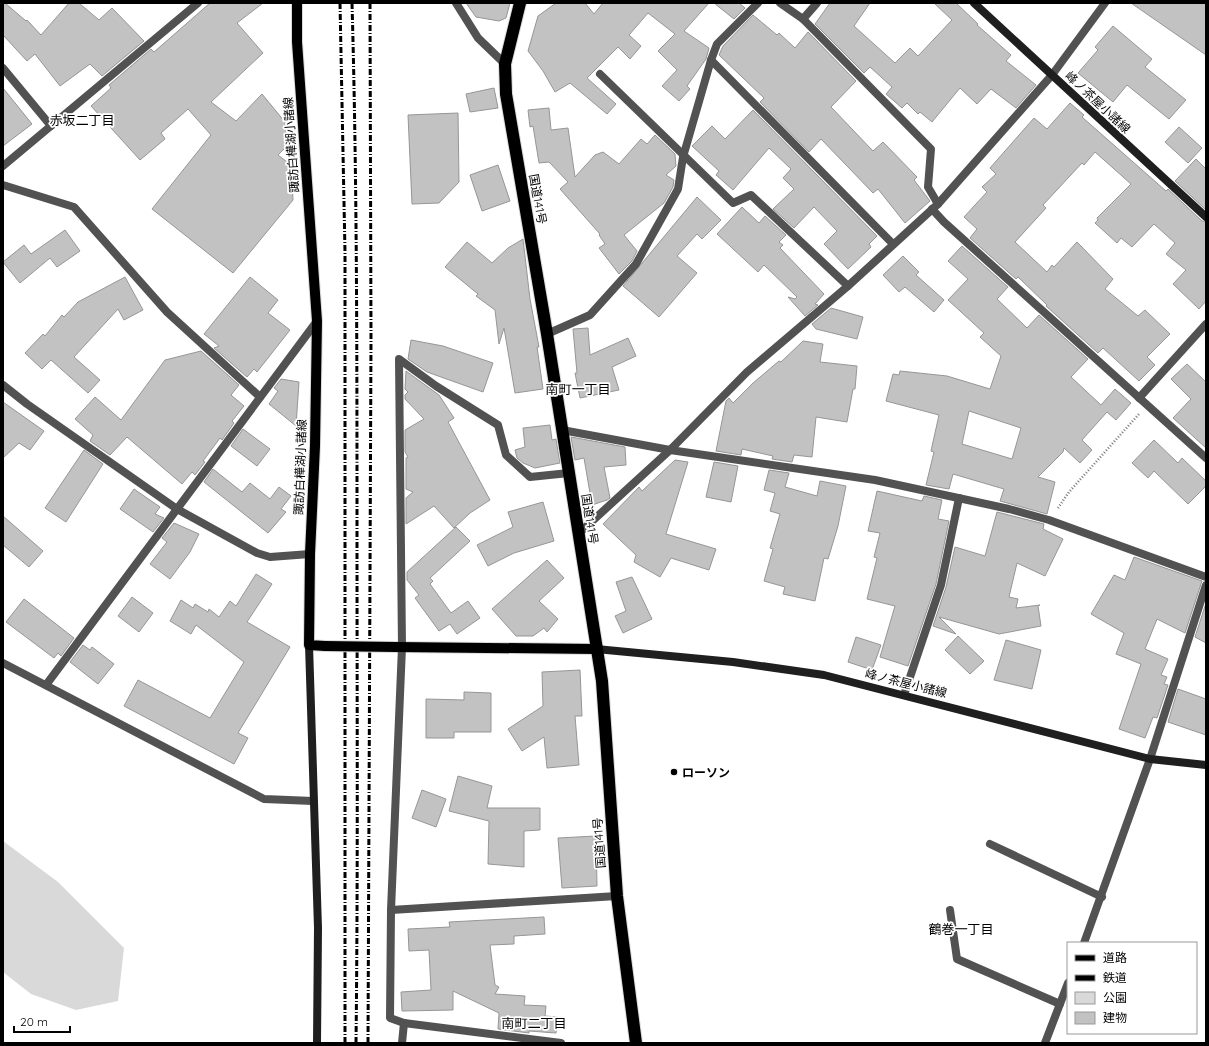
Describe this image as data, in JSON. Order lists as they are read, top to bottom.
{
  "streets": {
    "highway": ["国道141号"],
    "main road": ["峰ノ茶屋小諸線", "諏訪白樺湖小諸線"]
  },
  "crossings": [
    ["峰ノ茶屋小諸線", "国道141号"]
  ],
  "districts": [
    "赤坂二丁目",
    "南町一丁目",
    "鶴巻一丁目",
    "南町二丁目"
  ],
  "places": ["ローソン"],
  "legend": [
    "道路",
    "鉄道",
    "公園",
    "建物"
  ],
  "scale_bar": "20 m"
}
